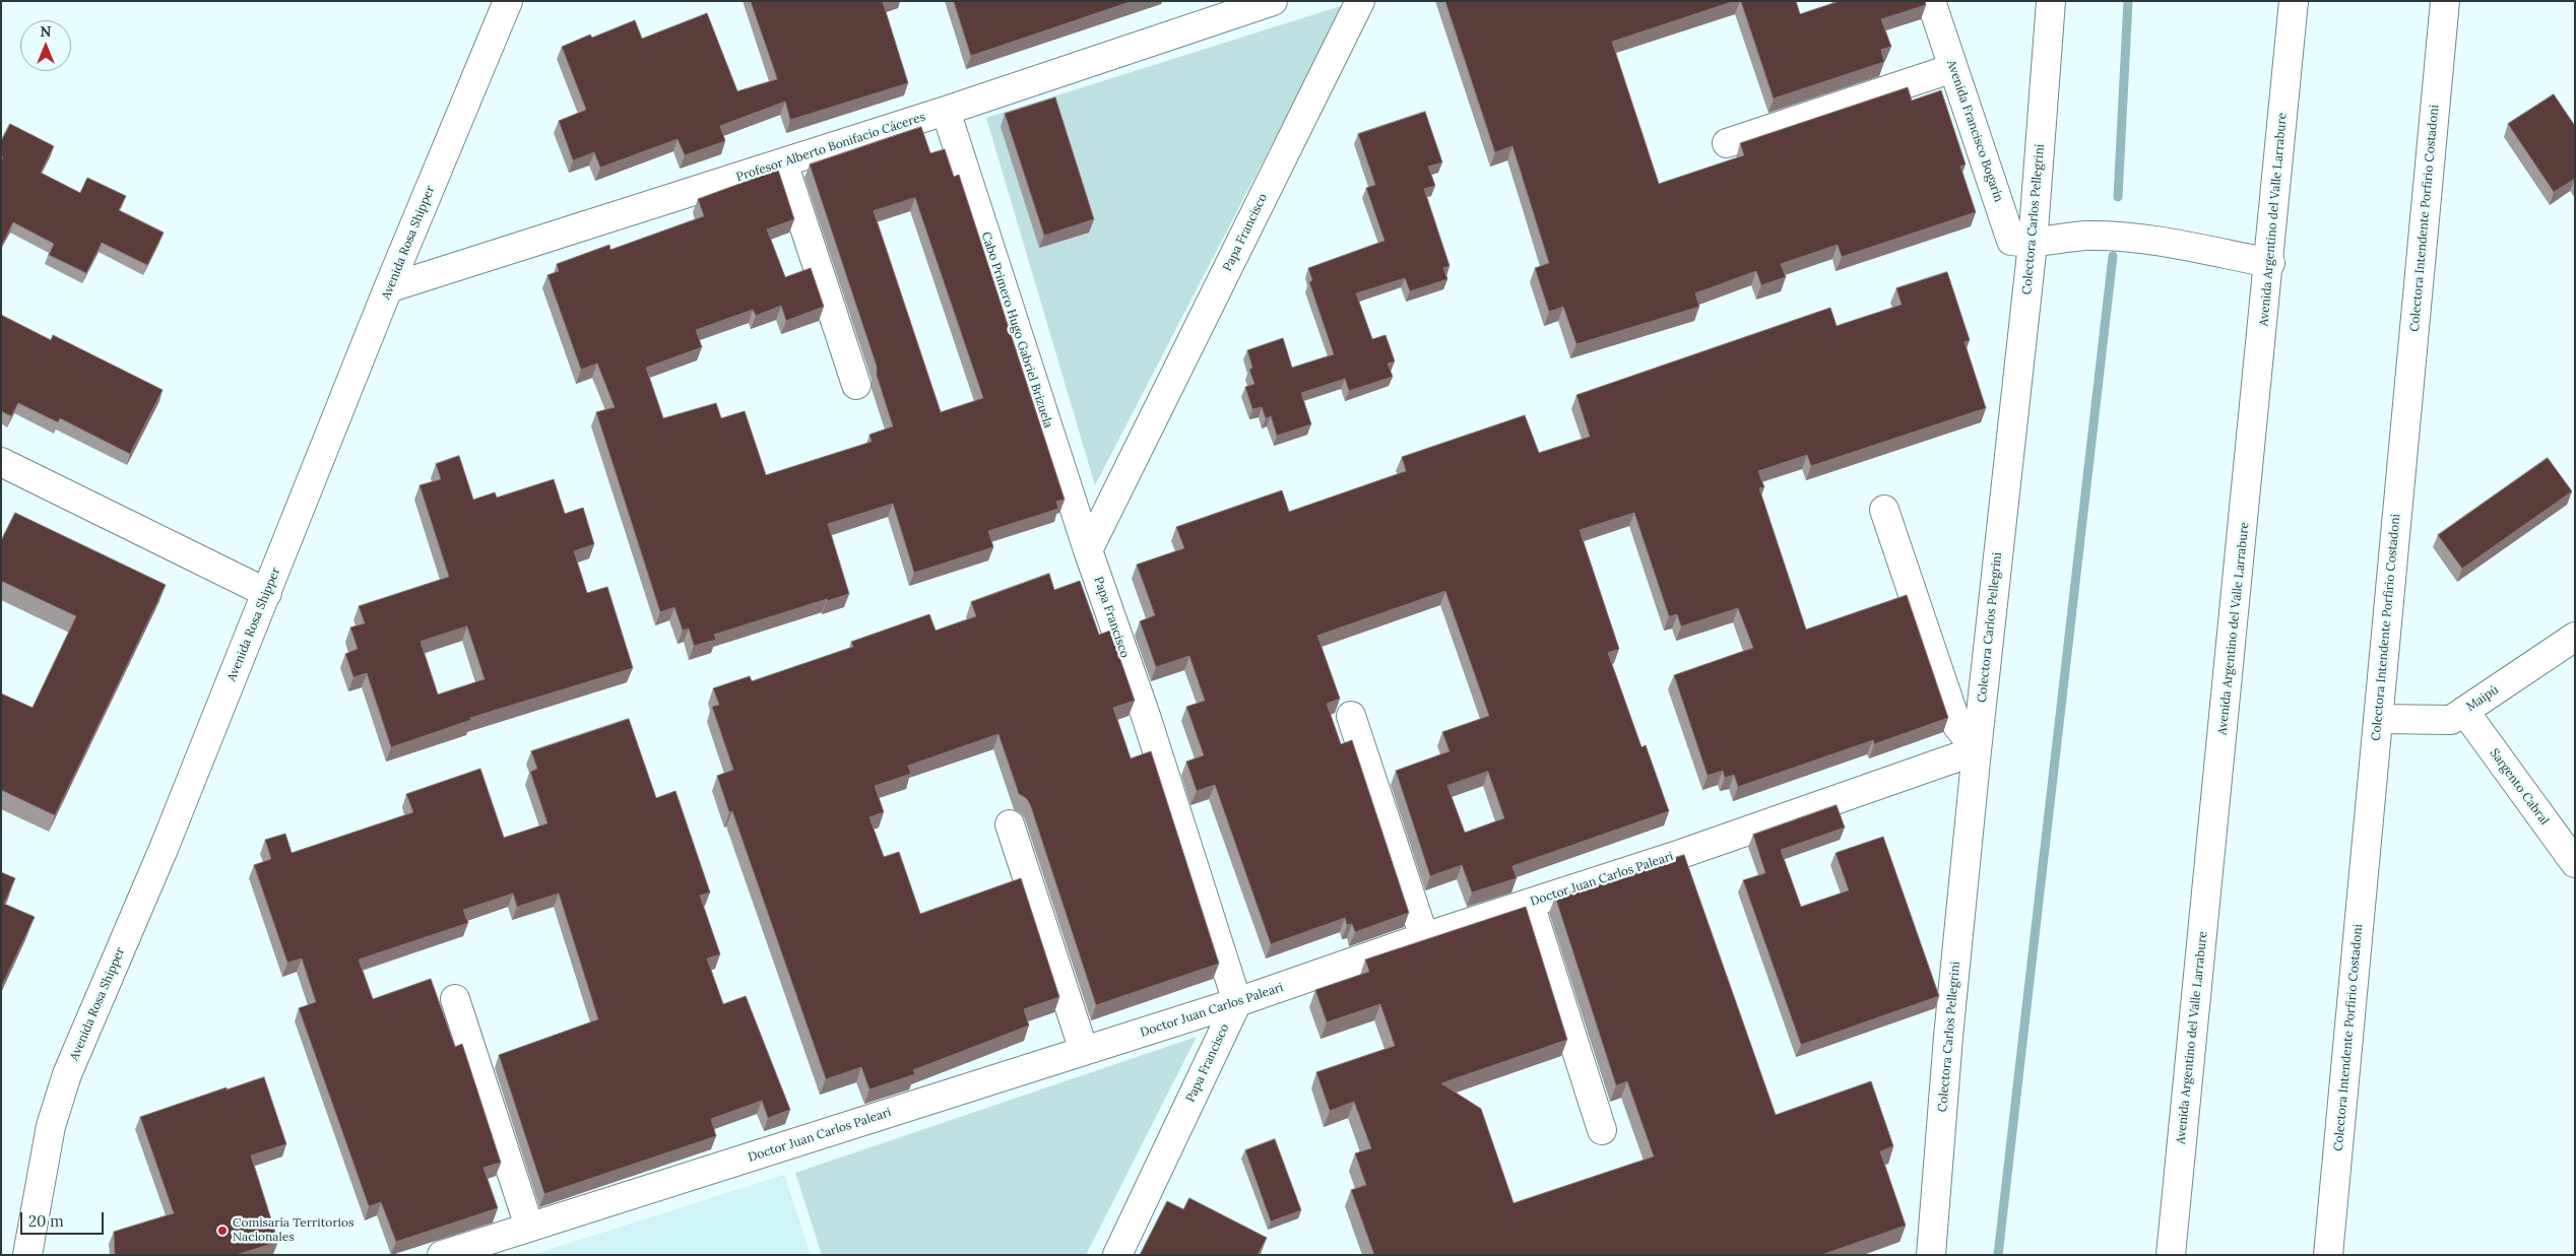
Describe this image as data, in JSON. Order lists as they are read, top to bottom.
{
  "streets": {
    "main road": [
      "Avenida Francisco Bogarín",
      "Profesor Alberto Bonifacio Cáceres",
      "Colectora Intendente Porfirio Costadoni",
      "Colectora Carlos Pellegrini",
      "Avenida Argentino del Valle Larrabure",
      "Papa Francisco",
      "Avenida Rosa Shipper",
      "Cabo Primero Hugo Gabriel Brizuela",
      "Maipú",
      "Sargento Cabral",
      "Doctor Juan Carlos Paleari"
    ]
  },
  "crossings": [
    ["Avenida Francisco Bogarín", "Colectora Carlos Pellegrini"],
    ["Profesor Alberto Bonifacio Cáceres", "Avenida Rosa Shipper"],
    ["Profesor Alberto Bonifacio Cáceres", "Cabo Primero Hugo Gabriel Brizuela"],
    ["Colectora Intendente Porfirio Costadoni", "Maipú"],
    ["Colectora Carlos Pellegrini", "Doctor Juan Carlos Paleari"],
    ["Papa Francisco", "Cabo Primero Hugo Gabriel Brizuela"],
    ["Papa Francisco", "Doctor Juan Carlos Paleari"],
    ["Maipú", "Sargento Cabral"]
  ],
  "places": ["Comisaría Territorios Nacionales"],
  "scale_bar": "20 m",
  "north": "top"
}
